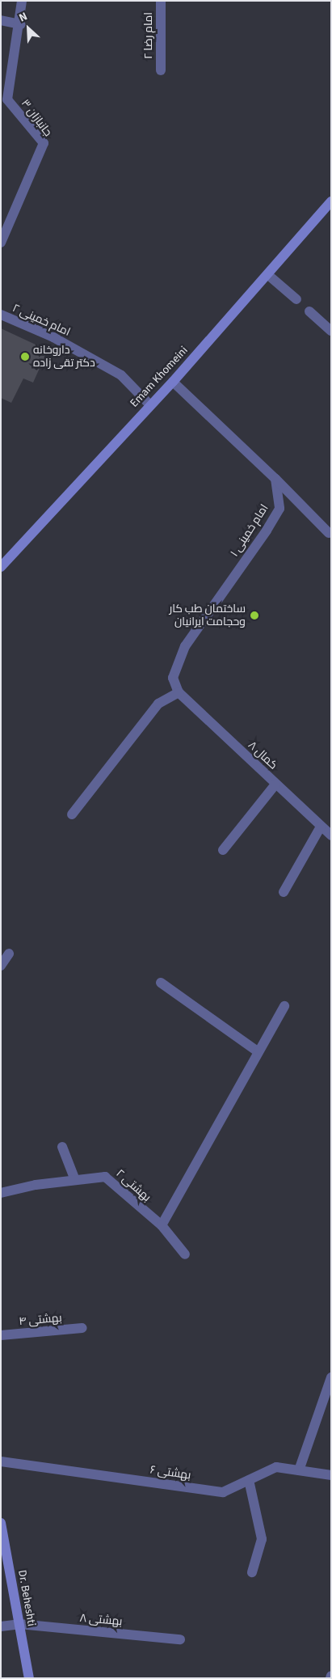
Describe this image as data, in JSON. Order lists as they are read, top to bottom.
{
  "streets": {
    "main road": ["Emam Khomeini", "Dr. Beheshti"],
    "street": [
      "امام رضا ۲",
      "جانبازان ۳",
      "امام خمینی ۲",
      "امام خمینی ۱",
      "کمال ۸",
      "بهشتی ۲",
      "بهشتی ۴",
      "بهشتی ۶",
      "بهشتی ۸"
    ]
  },
  "crossings": [
    ["امام خمینی ۲", "Emam Khomeini"],
    ["امام خمینی ۱", "کمال ۸"],
    ["Dr. Beheshti", "بهشتی ۸"]
  ],
  "places": ["داروخانه دکتر تقی زاده", "ساختمان طب کار و‌حجامت ایرانیان"],
  "north": "top left"
}
